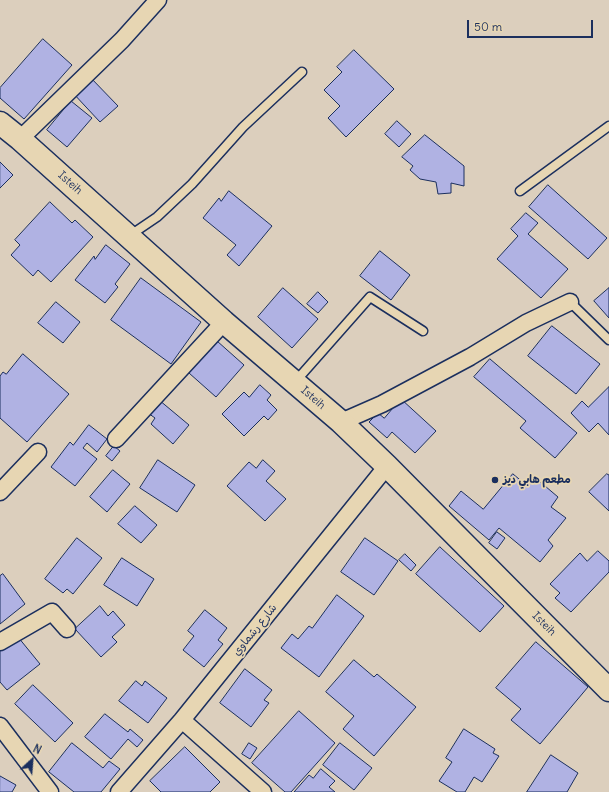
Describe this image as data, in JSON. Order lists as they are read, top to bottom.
{
  "streets": {
    "street": ["Isteih", "شارع رشماوي"]
  },
  "crossings": [
    ["Isteih", "شارع رشماوي"]
  ],
  "places": ["مطعم هابي ديز"],
  "scale_bar": "50 m",
  "north": "top right"
}
